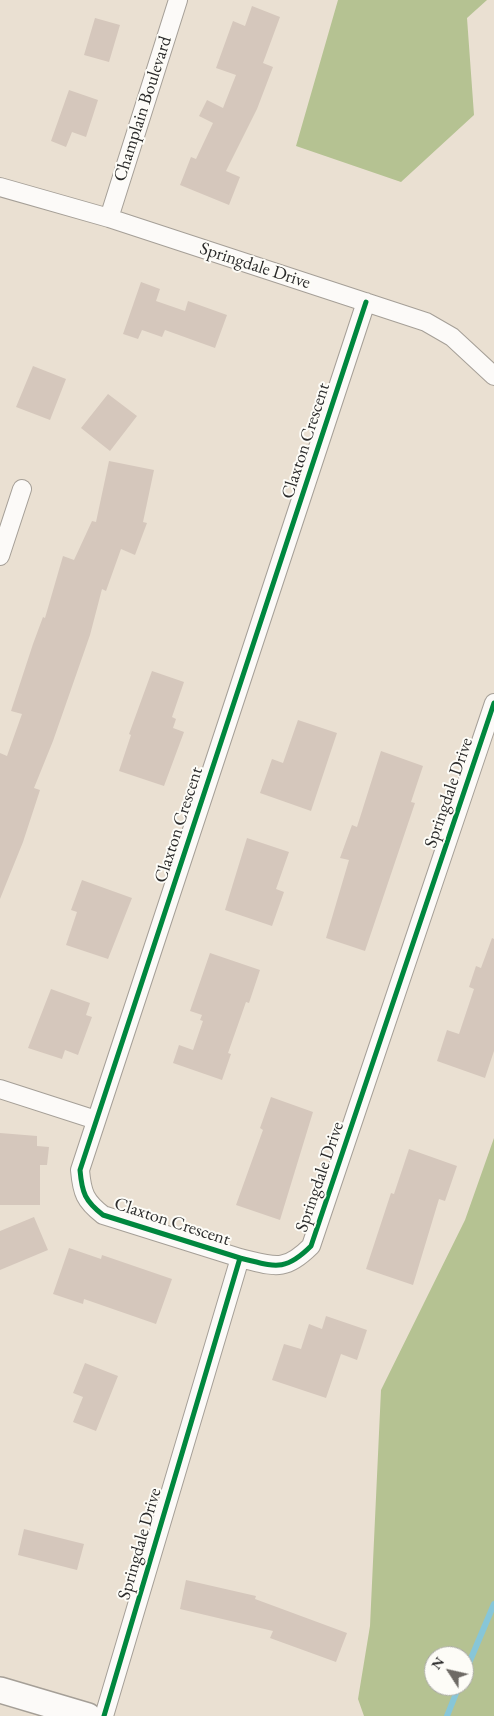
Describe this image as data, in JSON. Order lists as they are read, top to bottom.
{
  "streets": {
    "street": ["Champlain Boulevard", "Springdale Drive", "Claxton Crescent"]
  },
  "crossings": [
    ["Champlain Boulevard", "Springdale Drive"],
    ["Springdale Drive", "Claxton Crescent"]
  ],
  "north": "top left"
}
